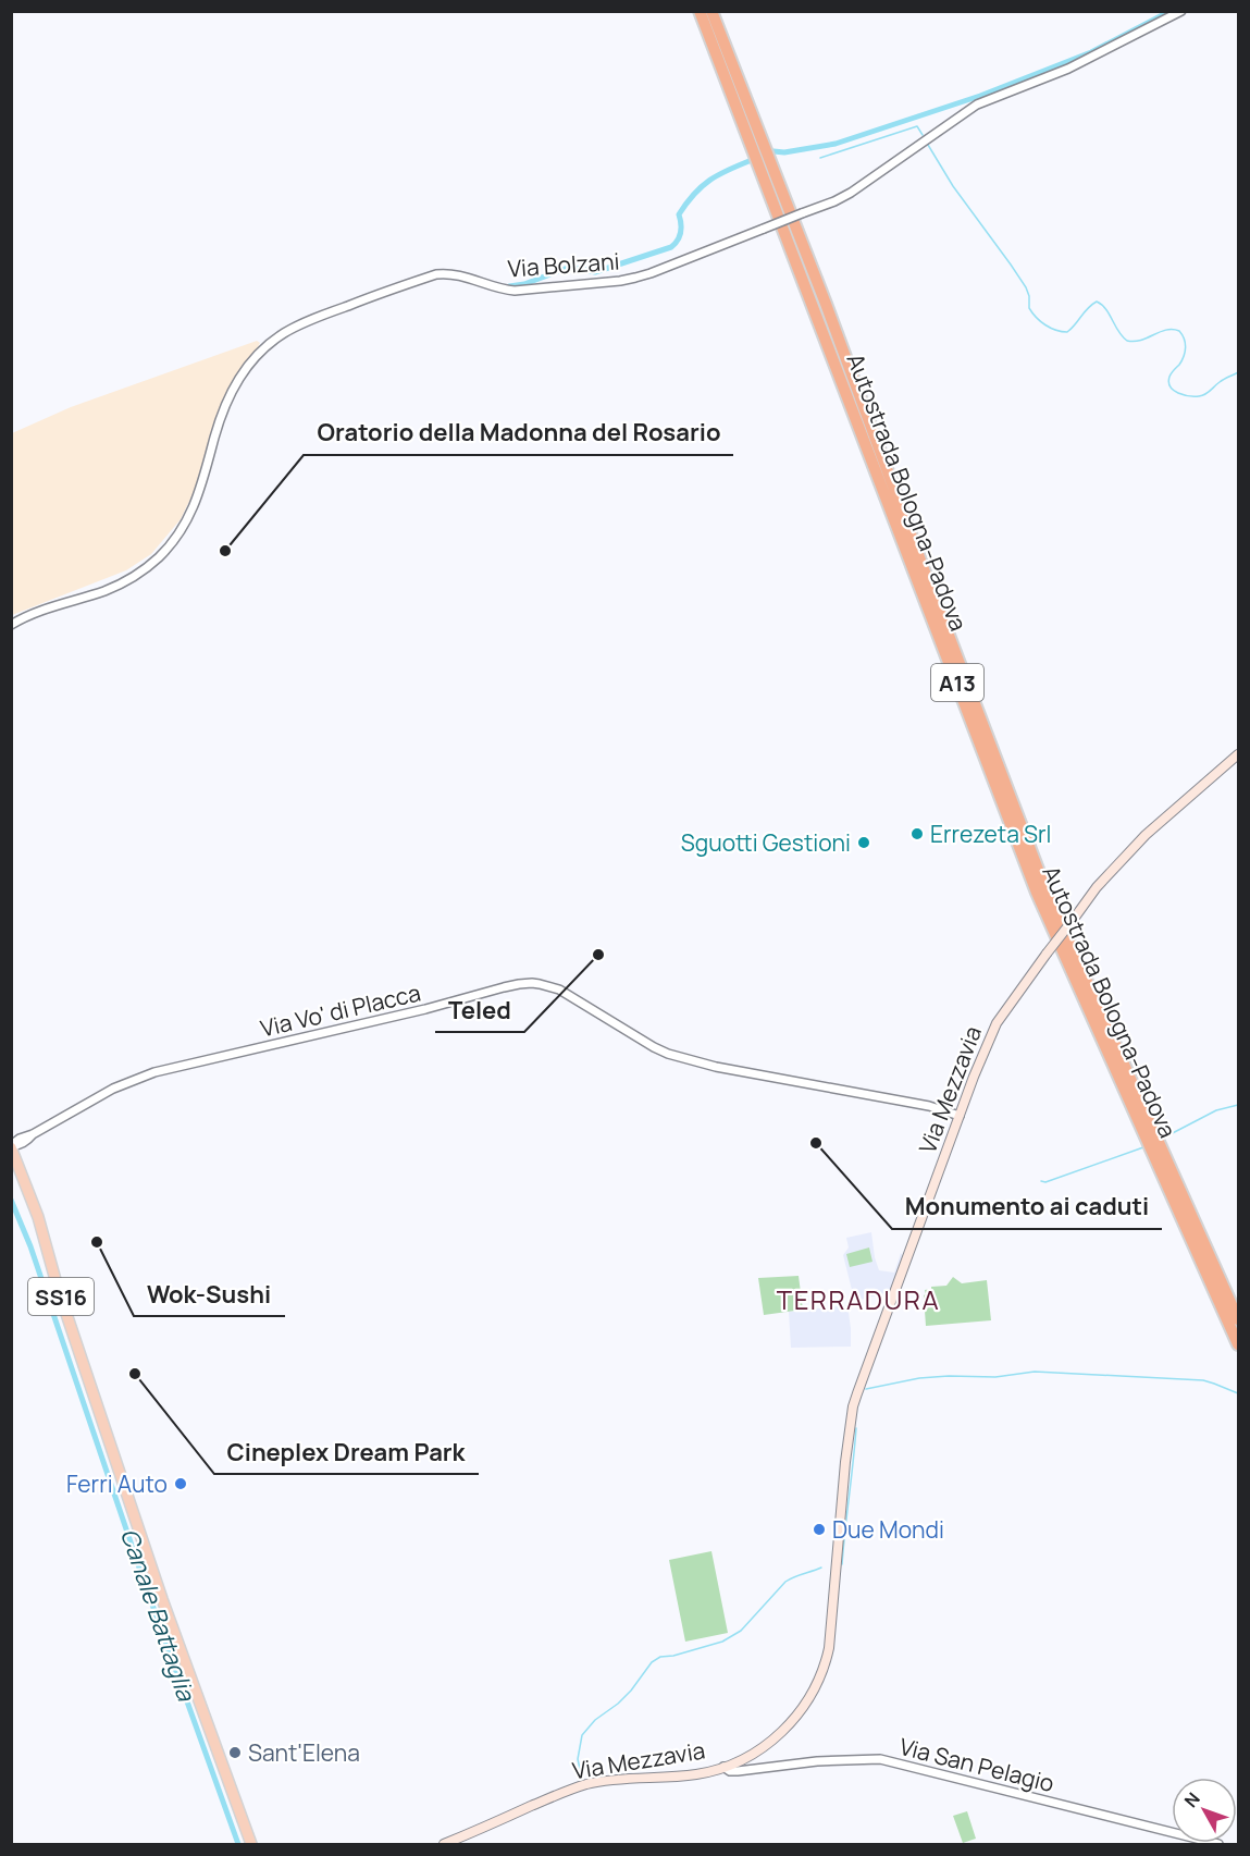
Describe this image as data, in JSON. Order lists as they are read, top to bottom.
{
  "streets": {
    "highway": ["Autostrada Bologna-Padova", "A13"],
    "main road": ["Via Mezzavia", "SS16"],
    "street": ["Via Bolzani", "Via Vo' di Placca", "Via San Pelagio"]
  },
  "crossings": [
    ["Via Vo' di Placca", "Via Mezzavia"],
    ["Via Vo' di Placca", "SS16"],
    ["Via Mezzavia", "Via San Pelagio"]
  ],
  "districts": ["TERRADURA"],
  "water": ["Canale Battaglia"],
  "places": [
    "Oratorio della Madonna del Rosario",
    "Errezeta Srl",
    "Sguotti Gestioni",
    "Teled",
    "Monumento ai caduti",
    "Wok-Sushi",
    "Cineplex Dream Park",
    "Ferri Auto",
    "Due Mondi",
    "Sant'Elena"
  ],
  "north": "top left"
}
